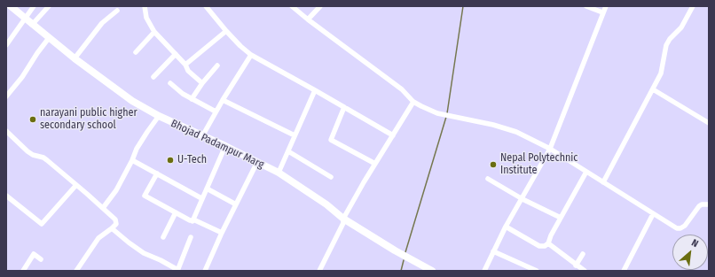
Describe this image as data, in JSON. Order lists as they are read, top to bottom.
{
  "streets": {
    "street": ["Bhojad Padampur Marg"]
  },
  "places": ["narayani public higher secondary school", "U-Tech", "Nepal Polytechnic Institute"],
  "north": "top right"
}
